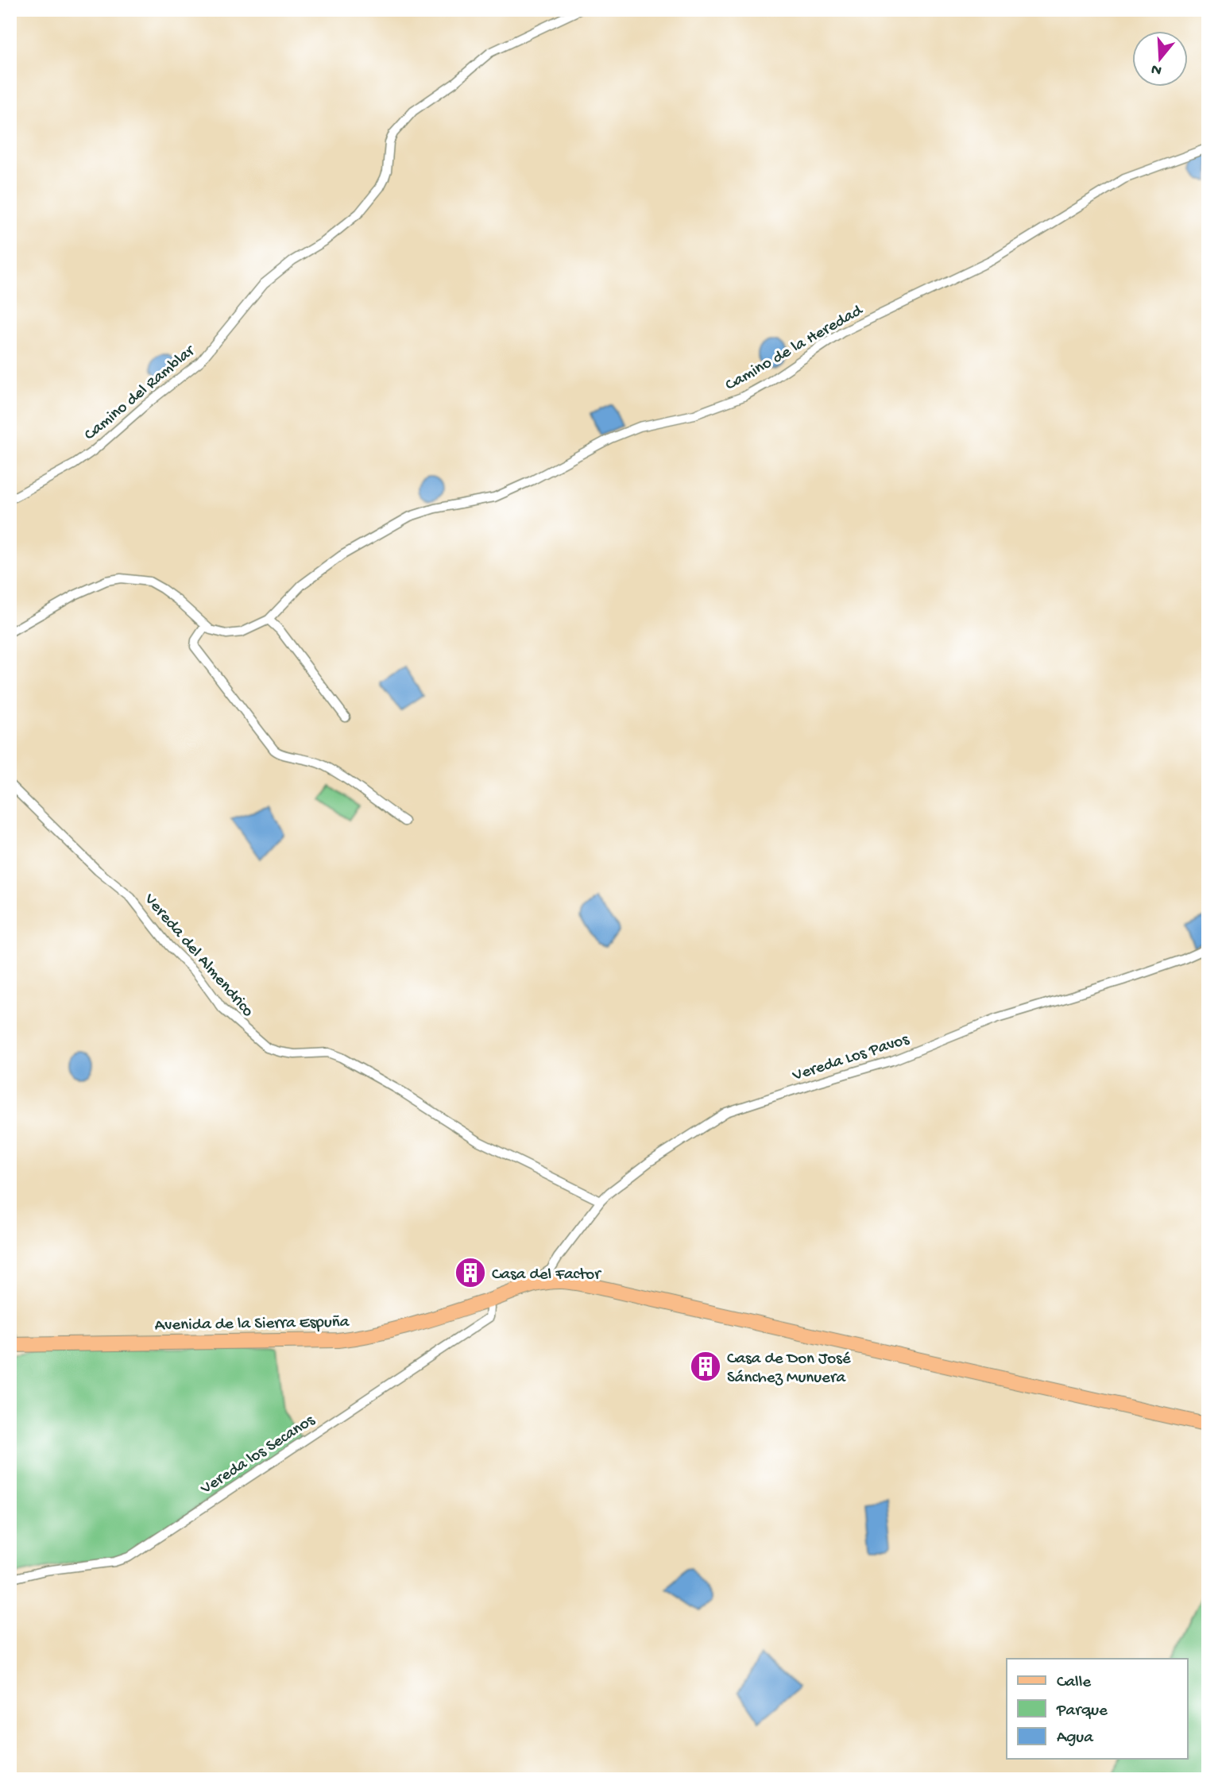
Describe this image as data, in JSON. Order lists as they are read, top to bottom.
{
  "streets": {
    "main road": ["Avenida de la Sierra Espuña"],
    "street": [
      "Camino de la Heredad",
      "Camino del Ramblar",
      "Vereda del Almendrico",
      "Vereda Los Pavos",
      "Vereda los Secanos"
    ]
  },
  "crossings": [
    ["Vereda del Almendrico", "Vereda Los Pavos"],
    ["Vereda Los Pavos", "Avenida de la Sierra Espuña"],
    ["Avenida de la Sierra Espuña", "Vereda los Secanos"]
  ],
  "places": {
    "building": ["Casa del Factor", "Casa de Don José Sánchez Munuera"]
  },
  "legend": ["Calle", "Parque", "Agua"],
  "north": "bottom"
}
